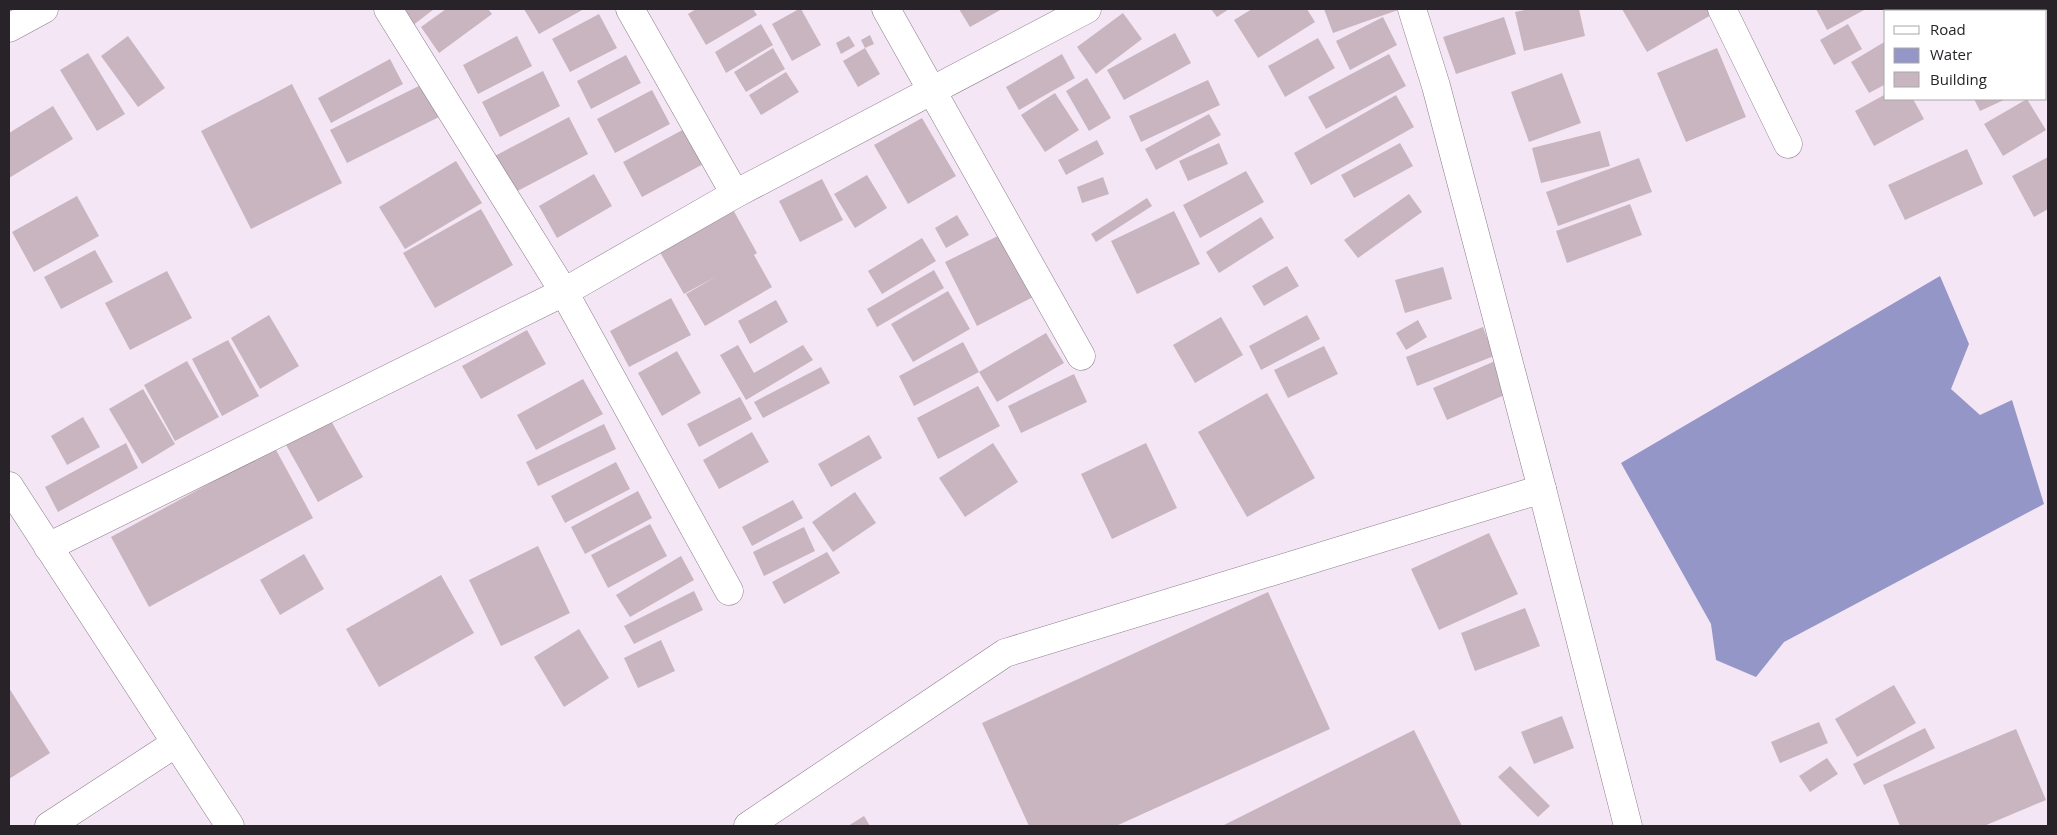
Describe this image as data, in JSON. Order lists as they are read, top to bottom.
{
  "legend": ["Road", "Water", "Building"]
}
